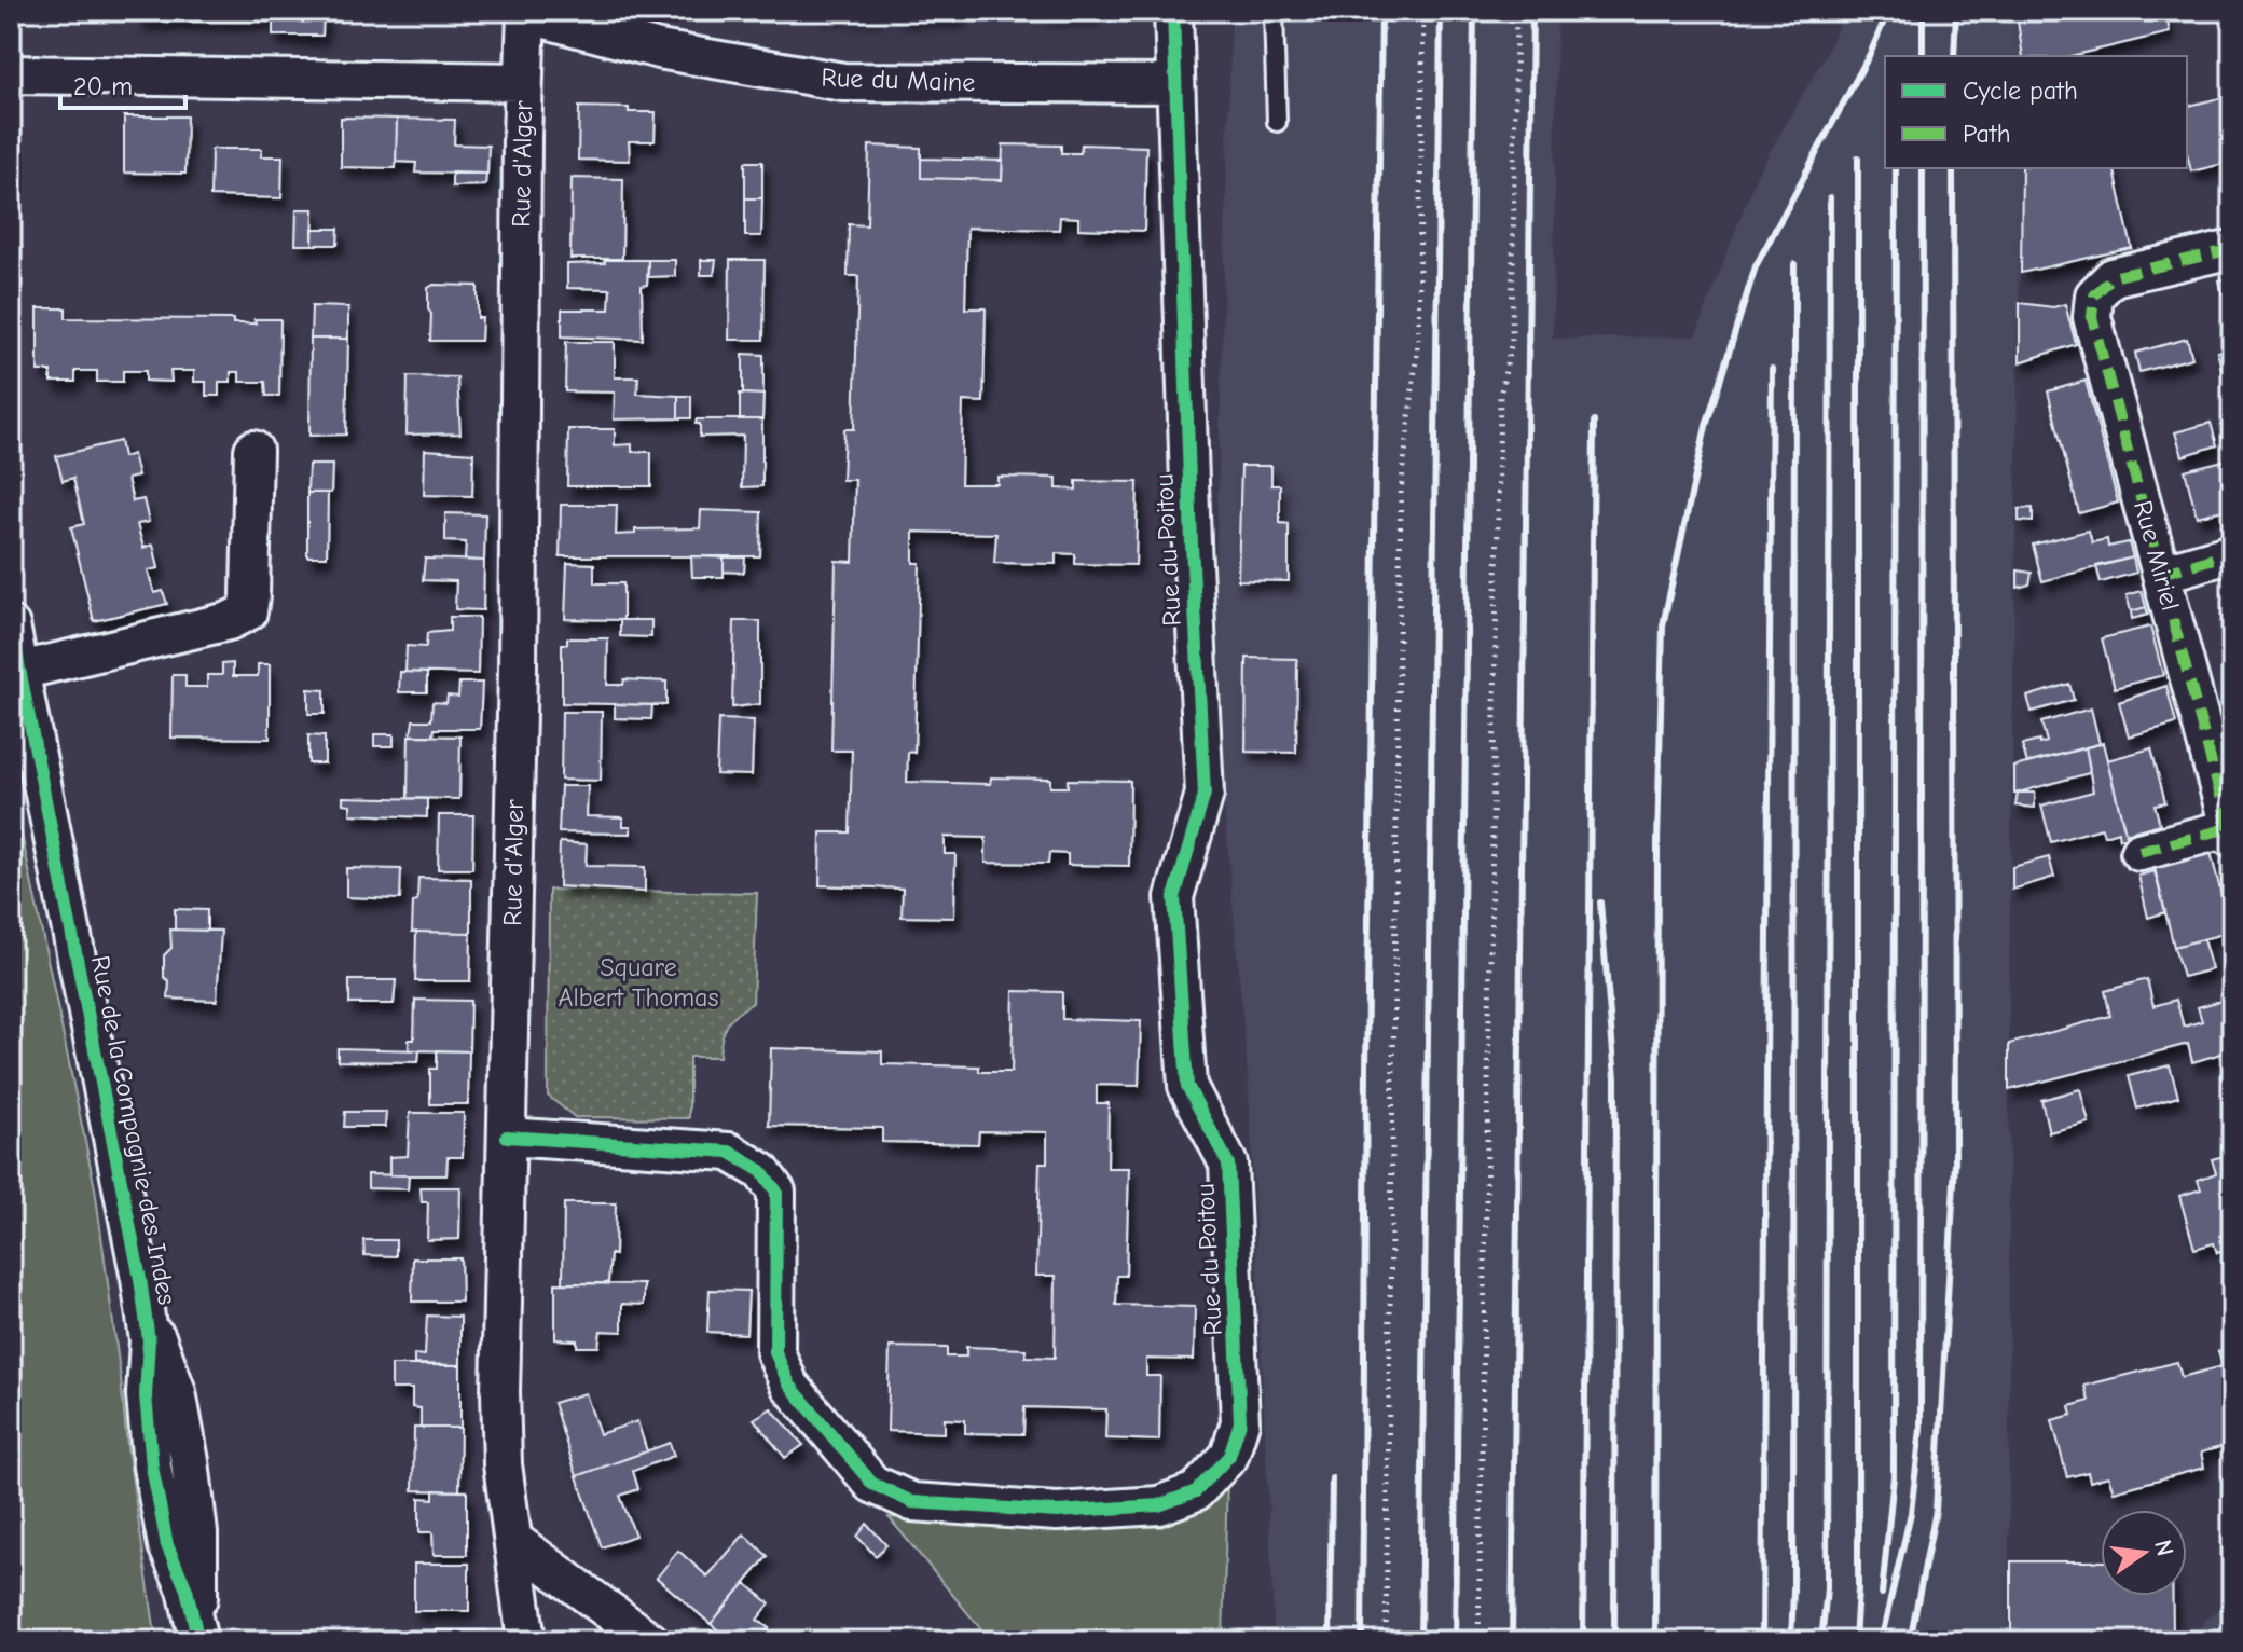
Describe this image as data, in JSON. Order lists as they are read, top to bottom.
{
  "streets": {
    "street": [
      "Rue du Maine",
      "Rue d'Alger",
      "Rue du Poitou",
      "Rue Miriel",
      "Rue de la Compagnie des Indes"
    ]
  },
  "crossings": [
    ["Rue du Maine", "Rue d'Alger"],
    ["Rue du Maine", "Rue du Poitou"],
    ["Rue d'Alger", "Rue du Poitou"]
  ],
  "parks": ["Square Albert Thomas"],
  "legend": ["Cycle path", "Path"],
  "scale_bar": "20 m",
  "north": "right"
}
